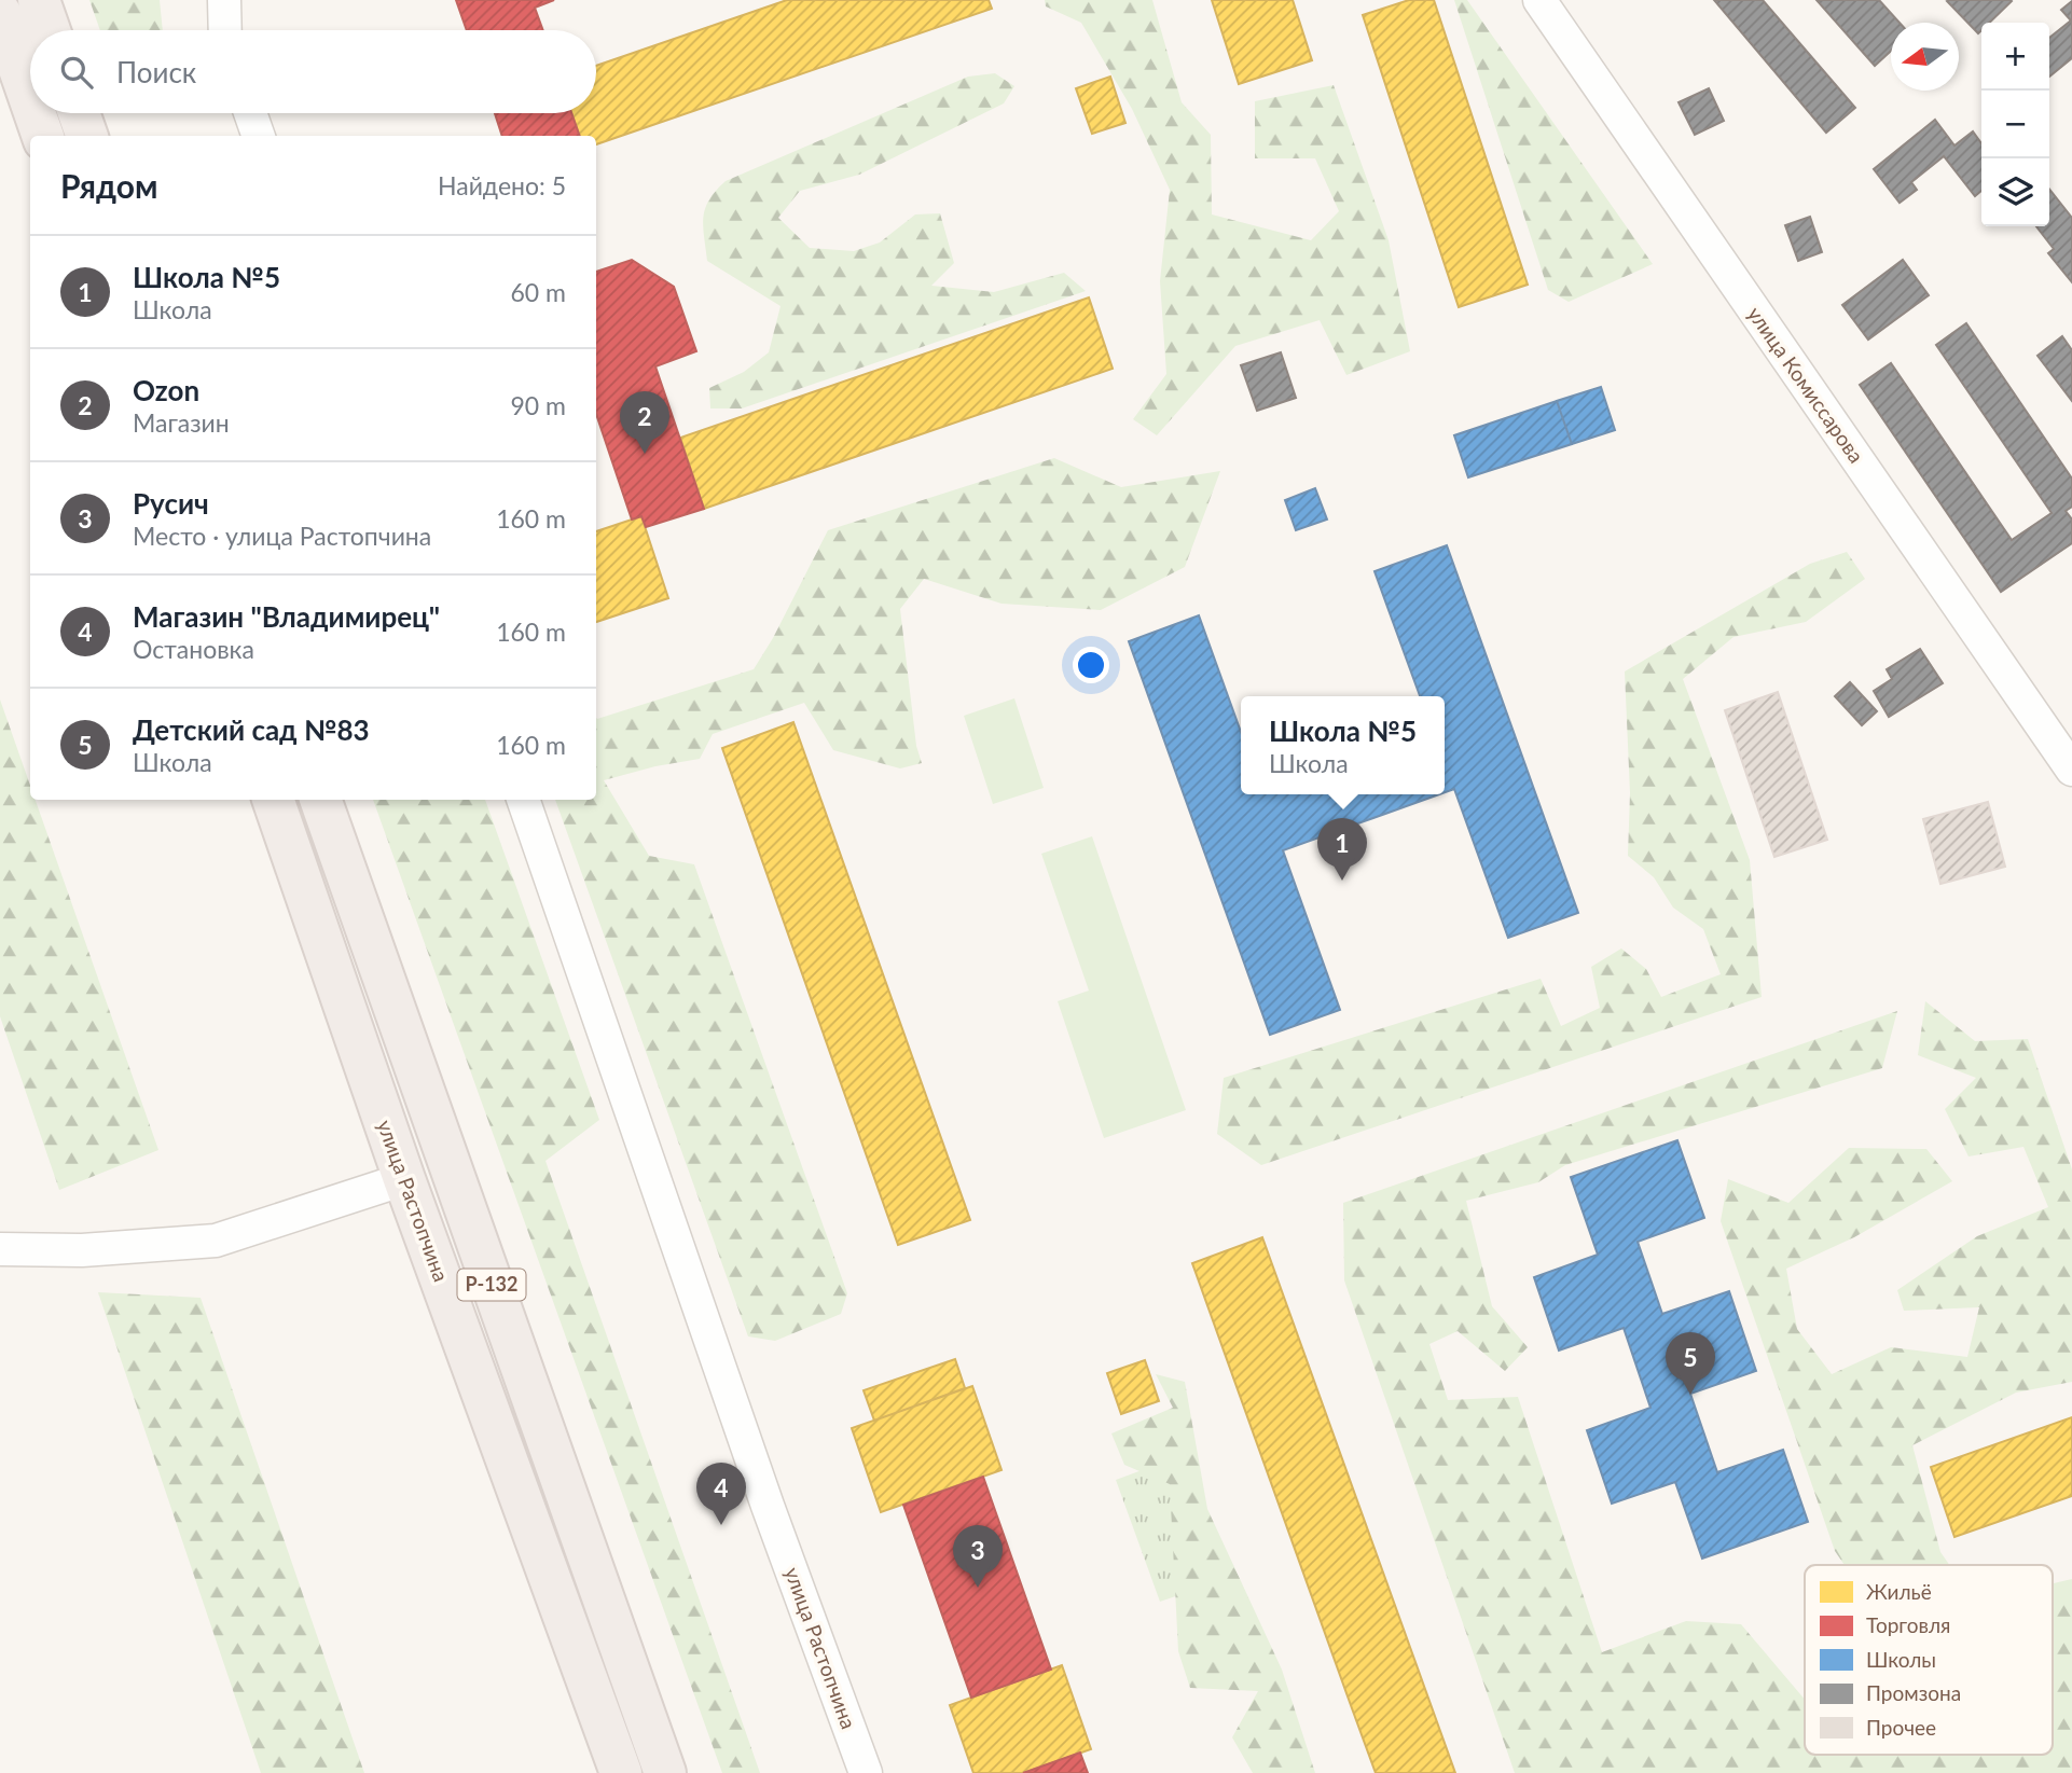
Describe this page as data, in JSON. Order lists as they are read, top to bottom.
{
  "streets": {
    "highway": ["улица Растопчина", "Р-132"],
    "street": ["улица Комиссарова"]
  },
  "legend": [
    "Жильё",
    "Торговля",
    "Школы",
    "Промзона",
    "Прочее"
  ],
  "north": "left",
  "page": {
    "map_buttons": ["+", "−"],
    "search": "Поиск",
    "heading": ["Рядом", "Найдено: 5"],
    "list": [
      {
        "mark": "1",
        "name": "Школа №5",
        "note": "Школа",
        "value": "60 m"
      },
      {
        "mark": "2",
        "name": "Ozon",
        "note": "Магазин",
        "value": "90 m"
      },
      {
        "mark": "3",
        "name": "Русич",
        "note": "Место · улица Растопчина",
        "value": "160 m"
      },
      {
        "mark": "4",
        "name": "Магазин \"Владимирец\"",
        "note": "Остановка",
        "value": "160 m"
      },
      {
        "mark": "5",
        "name": "Детский сад №83",
        "note": "Школа",
        "value": "160 m"
      }
    ],
    "pins": [
      "2",
      "1",
      "5",
      "4",
      "3"
    ],
    "popup": ["Школа №5", "Школа"]
  }
}
